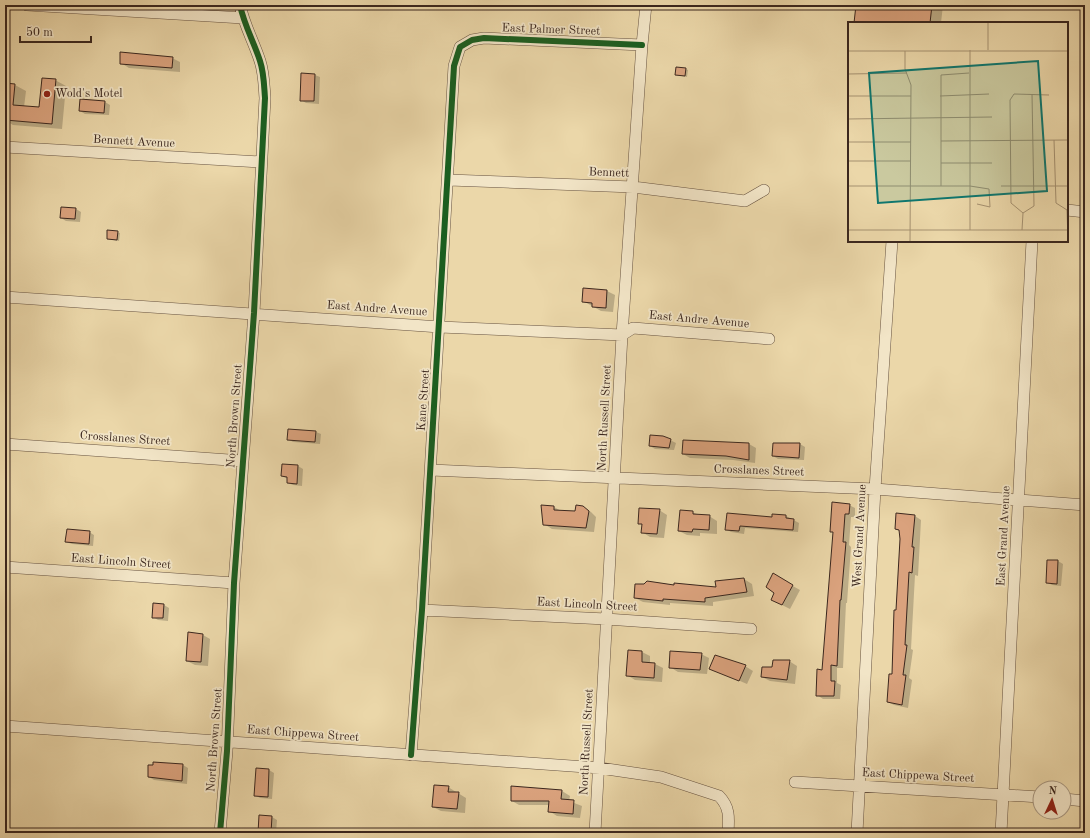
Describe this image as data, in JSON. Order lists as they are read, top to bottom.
{
  "streets": {
    "street": [
      "East Palmer Street",
      "Bennett Avenue",
      "Bennett",
      "East Andre Avenue",
      "Kane Street",
      "North Brown Street",
      "North Russell Street",
      "Crosslanes Street",
      "West Grand Avenue",
      "East Grand Avenue",
      "East Lincoln Street",
      "East Chippewa Street"
    ]
  },
  "crossings": [
    ["East Palmer Street", "Kane Street"],
    ["East Palmer Street", "North Russell Street"],
    ["Bennett Avenue", "North Brown Street"],
    ["Bennett", "Kane Street"],
    ["Bennett", "North Russell Street"],
    ["East Andre Avenue", "Kane Street"],
    ["East Andre Avenue", "North Brown Street"],
    ["East Andre Avenue", "North Russell Street"],
    ["Kane Street", "Crosslanes Street"],
    ["Kane Street", "East Lincoln Street"],
    ["Kane Street", "East Chippewa Street"],
    ["North Brown Street", "Crosslanes Street"],
    ["North Brown Street", "East Lincoln Street"],
    ["North Brown Street", "East Chippewa Street"],
    ["North Russell Street", "Crosslanes Street"],
    ["North Russell Street", "East Lincoln Street"],
    ["North Russell Street", "East Chippewa Street"],
    ["Crosslanes Street", "West Grand Avenue"],
    ["Crosslanes Street", "East Grand Avenue"],
    ["West Grand Avenue", "East Chippewa Street"],
    ["East Grand Avenue", "East Chippewa Street"]
  ],
  "places": ["Wold's Motel"],
  "scale_bar": "50 m",
  "north": "top"
}
